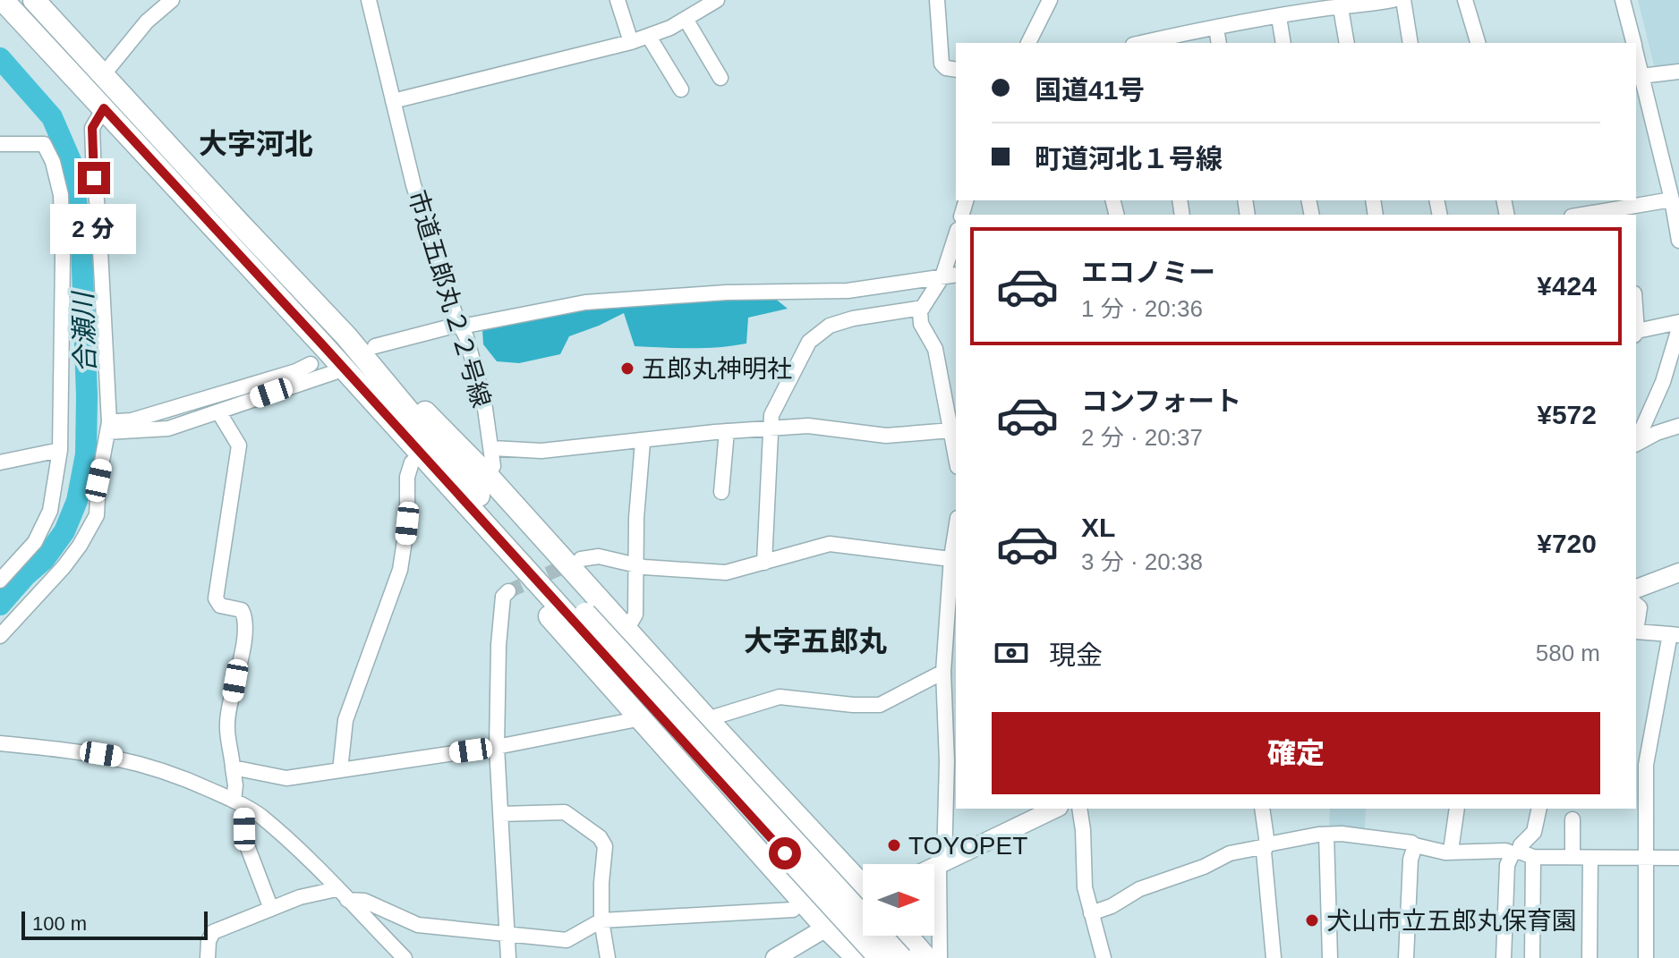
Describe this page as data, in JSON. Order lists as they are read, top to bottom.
{
  "streets": {
    "street": ["市道五郎丸２２号線"]
  },
  "districts": ["大字河北", "大字五郎丸"],
  "water": ["合瀬川"],
  "places": ["五郎丸神明社", "TOYOPET", "犬山市立五郎丸保育園"],
  "scale_bar": "100 m",
  "north": "right",
  "page": {
    "banner": ["国道41号", "町道河北１号線"],
    "bubble": "2 分",
    "list": [
      {
        "name": "エコノミー",
        "note": "1 分 · 20:36",
        "value": "¥424"
      },
      {
        "name": "コンフォート",
        "note": "2 分 · 20:37",
        "value": "¥572"
      },
      {
        "name": "XL",
        "note": "3 分 · 20:38",
        "value": "¥720"
      }
    ],
    "pay": ["現金", "580 m"],
    "buttons": "確定",
    "scale": "100 m"
  }
}
